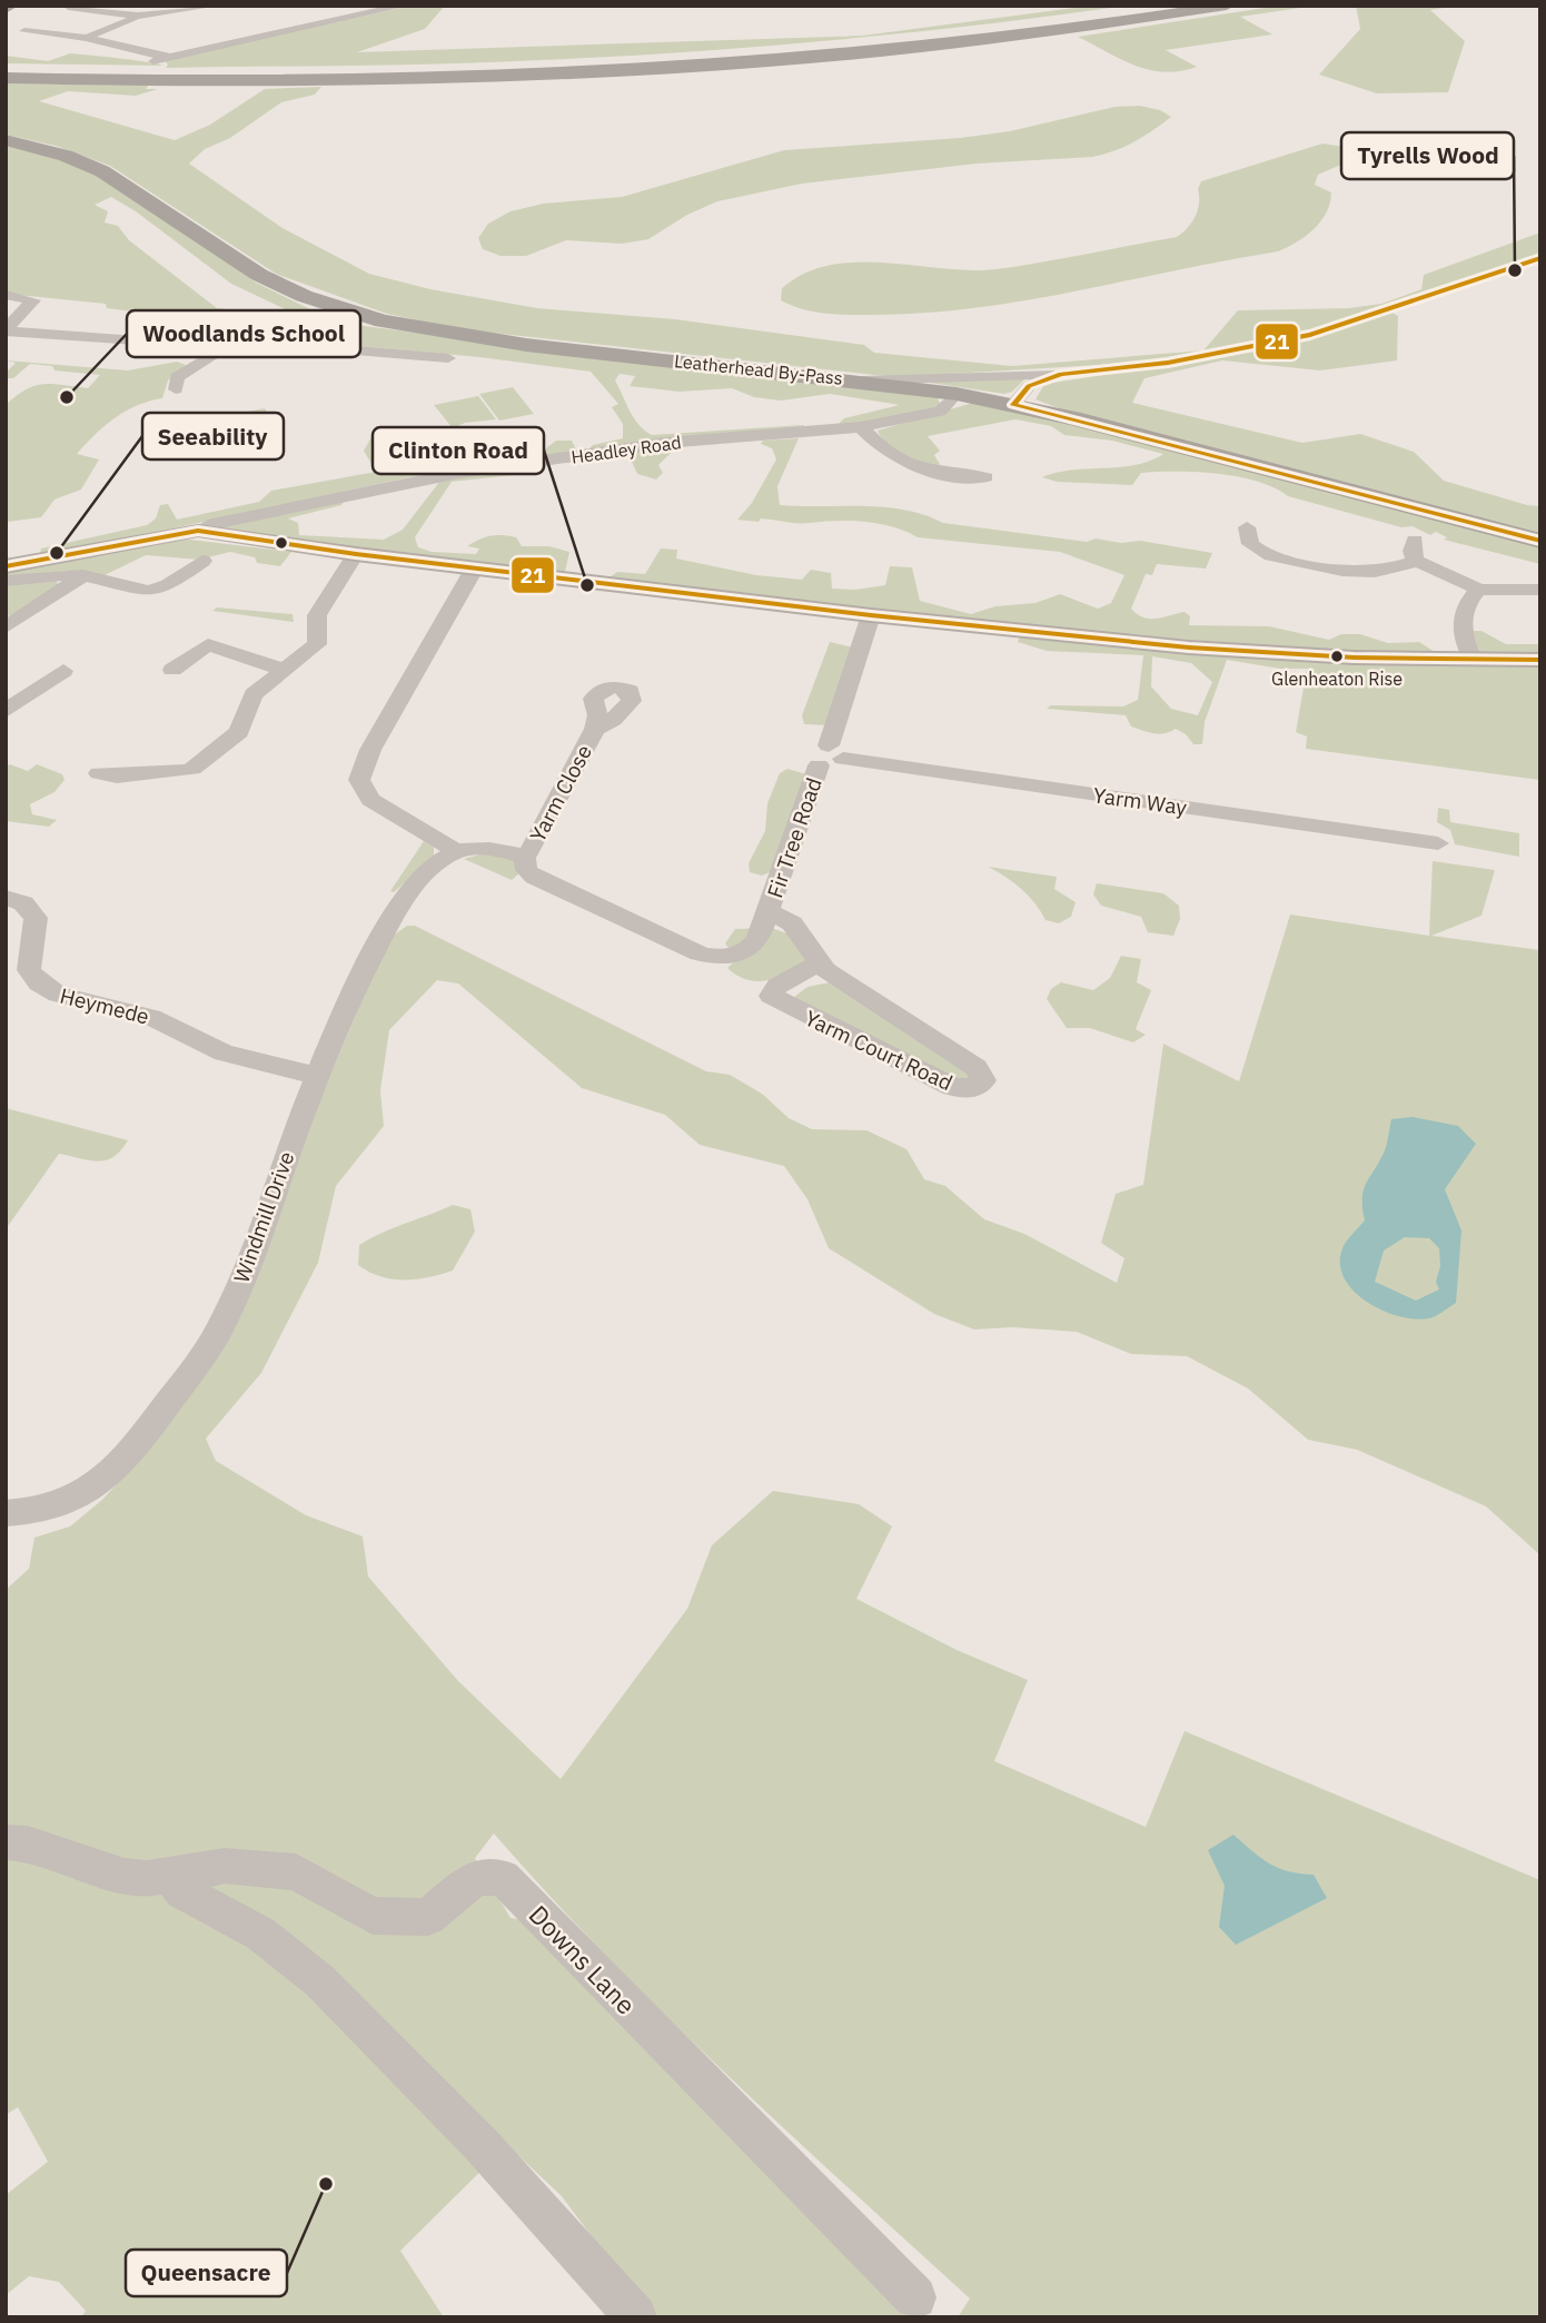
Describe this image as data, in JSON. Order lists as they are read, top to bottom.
{
  "streets": {
    "highway": ["Leatherhead By-Pass"],
    "street": [
      "Headley Road",
      "Yarm Close",
      "Yarm Way",
      "Fir Tree Road",
      "Heymede",
      "Yarm Court Road",
      "Windmill Drive",
      "Downs Lane"
    ]
  },
  "crossings": [
    ["Leatherhead By-Pass", "Headley Road"],
    ["Yarm Way", "Fir Tree Road"],
    ["Fir Tree Road", "Yarm Court Road"],
    ["Heymede", "Windmill Drive"]
  ],
  "places": [
    "Tyrells Wood",
    "Woodlands School",
    "Seeability",
    "Clinton Road",
    "Glenheaton Rise",
    "Queensacre"
  ],
  "lines": ["transit line 21"]
}
